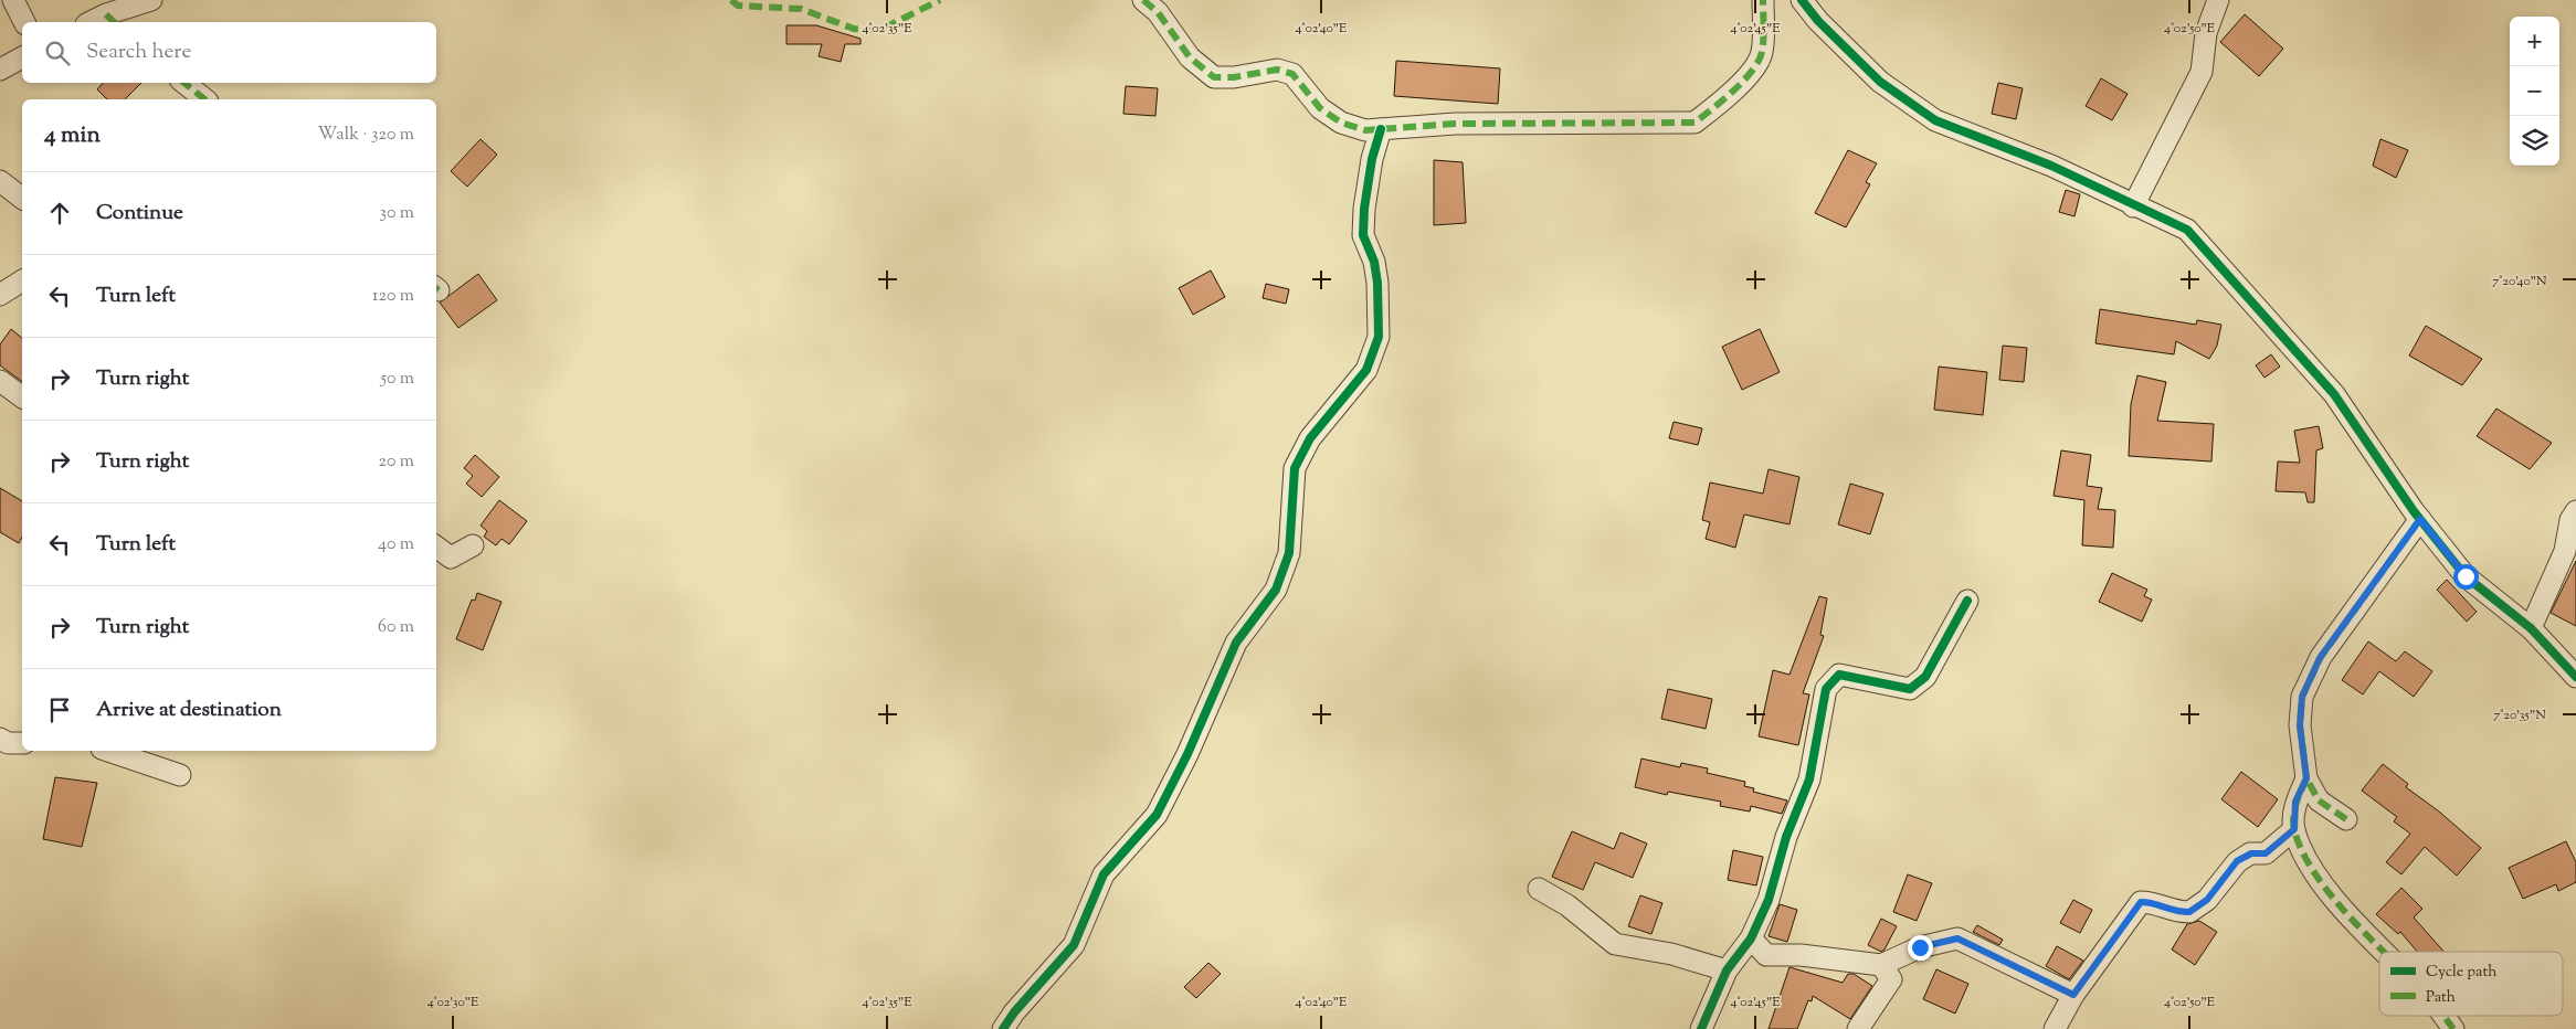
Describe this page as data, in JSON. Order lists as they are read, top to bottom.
{
  "legend": ["Cycle path", "Path"],
  "page": {
    "map_buttons": ["+", "−"],
    "search": "Search here",
    "heading": ["4 min", "Walk · 320 m"],
    "list": [
      ["Continue", "30 m"],
      ["Turn left", "120 m"],
      ["Turn right", "50 m"],
      ["Turn right", "20 m"],
      ["Turn left", "40 m"],
      ["Turn right", "60 m"],
      "Arrive at destination"
    ]
  },
  "coordinates": [
    "4°02'35\"E",
    "4°02'40\"E",
    "4°02'45\"E",
    "4°02'50\"E",
    "7°20'40\"N",
    "7°20'35\"N",
    "4°02'30\"E"
  ]
}
